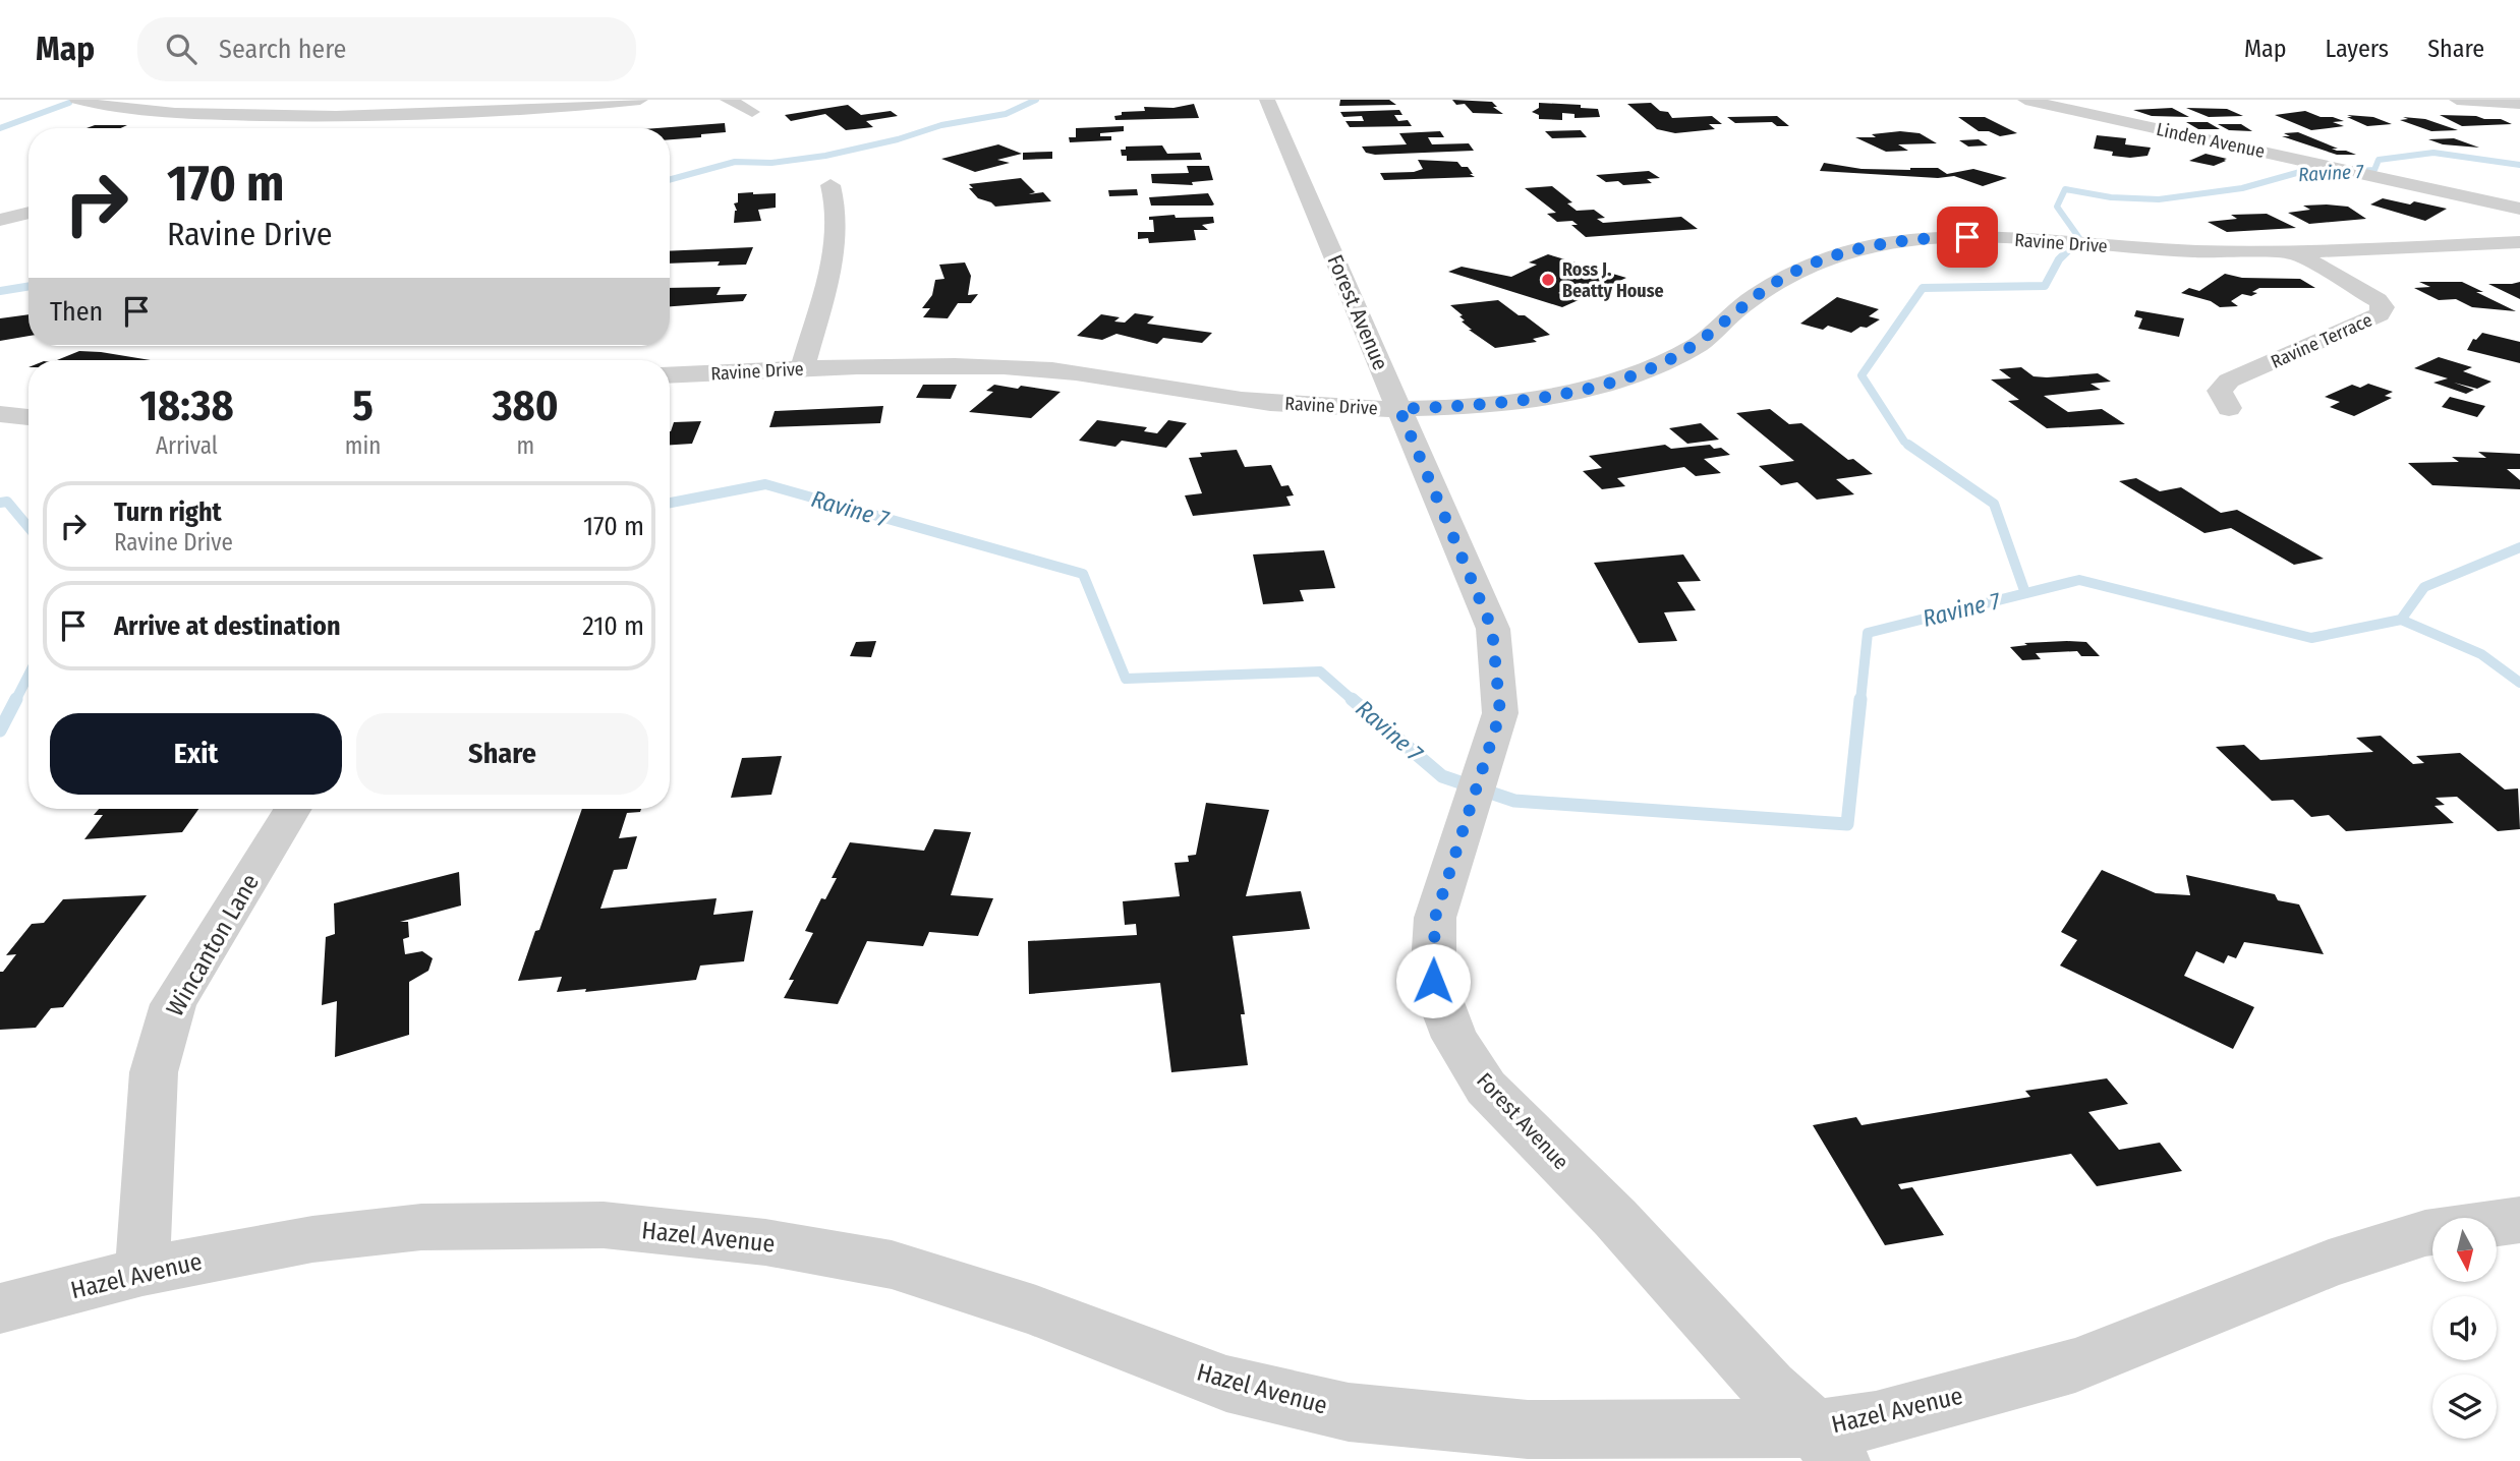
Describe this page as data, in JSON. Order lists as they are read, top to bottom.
{
  "streets": {
    "street": [
      "Linden Avenue",
      "Ravine Drive",
      "Forest Avenue",
      "Ravine Terrace",
      "Wincanton Lane",
      "Hazel Avenue"
    ]
  },
  "crossings": [
    ["Ravine Drive", "Forest Avenue"],
    ["Ravine Drive", "Ravine Terrace"],
    ["Forest Avenue", "Hazel Avenue"],
    ["Wincanton Lane", "Hazel Avenue"]
  ],
  "water": ["Ravine 7"],
  "places": ["Ross J. Beatty House"],
  "north": "bottom",
  "page": {
    "header": "Map",
    "search": "Search here",
    "nav": ["Map", "Layers", "Share"],
    "turn": ["170 m", "Ravine Drive"],
    "then": "Then",
    "eta": [
      "18:38",
      "Arrival",
      "5",
      "min",
      "380",
      "m"
    ],
    "list": [
      {
        "name": "Turn right",
        "note": "Ravine Drive",
        "value": "170 m"
      },
      {
        "name": "Arrive at destination",
        "value": "210 m"
      }
    ],
    "buttons": ["Exit", "Share"]
  }
}
